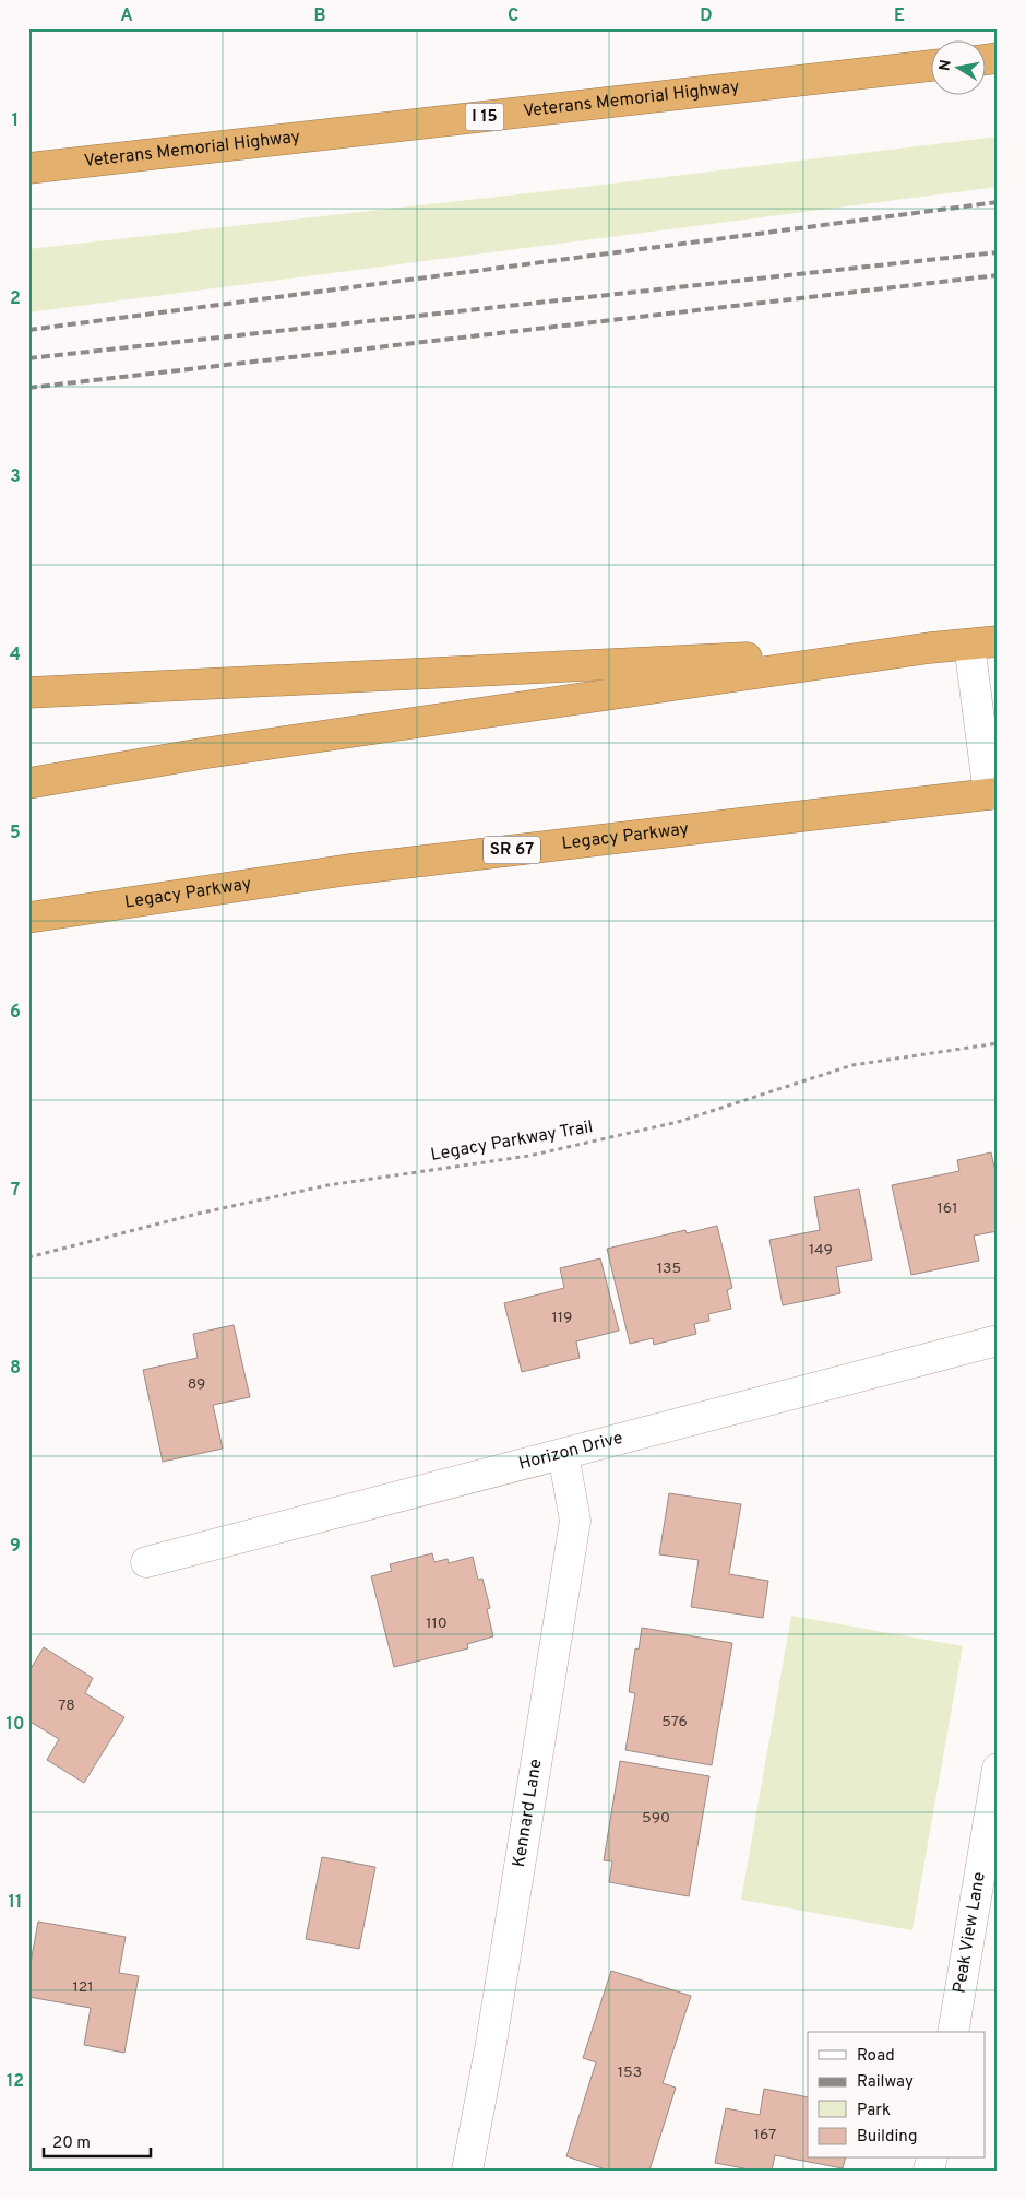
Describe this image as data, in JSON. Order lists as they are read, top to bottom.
{
  "streets": {
    "highway": [
      "Veterans Memorial Highway",
      "I 15",
      "Legacy Parkway",
      "SR 67"
    ],
    "street": ["Horizon Drive", "Kennard Lane", "Peak View Lane"],
    "path": ["Legacy Parkway Trail"]
  },
  "crossings": [
    ["Horizon Drive", "Kennard Lane"]
  ],
  "house_numbers": [
    "161",
    "149",
    "135",
    "119",
    "89",
    "110",
    "78",
    "576",
    "590",
    "121",
    "153",
    "167"
  ],
  "legend": [
    "Road",
    "Railway",
    "Park",
    "Building"
  ],
  "scale_bar": "20 m",
  "north": "left",
  "grid": {
    "columns": [
      "A",
      "B",
      "C",
      "D",
      "E"
    ],
    "rows": [
      "1",
      "2",
      "3",
      "4",
      "5",
      "6",
      "7",
      "8",
      "9",
      "10",
      "11",
      "12"
    ]
  }
}
